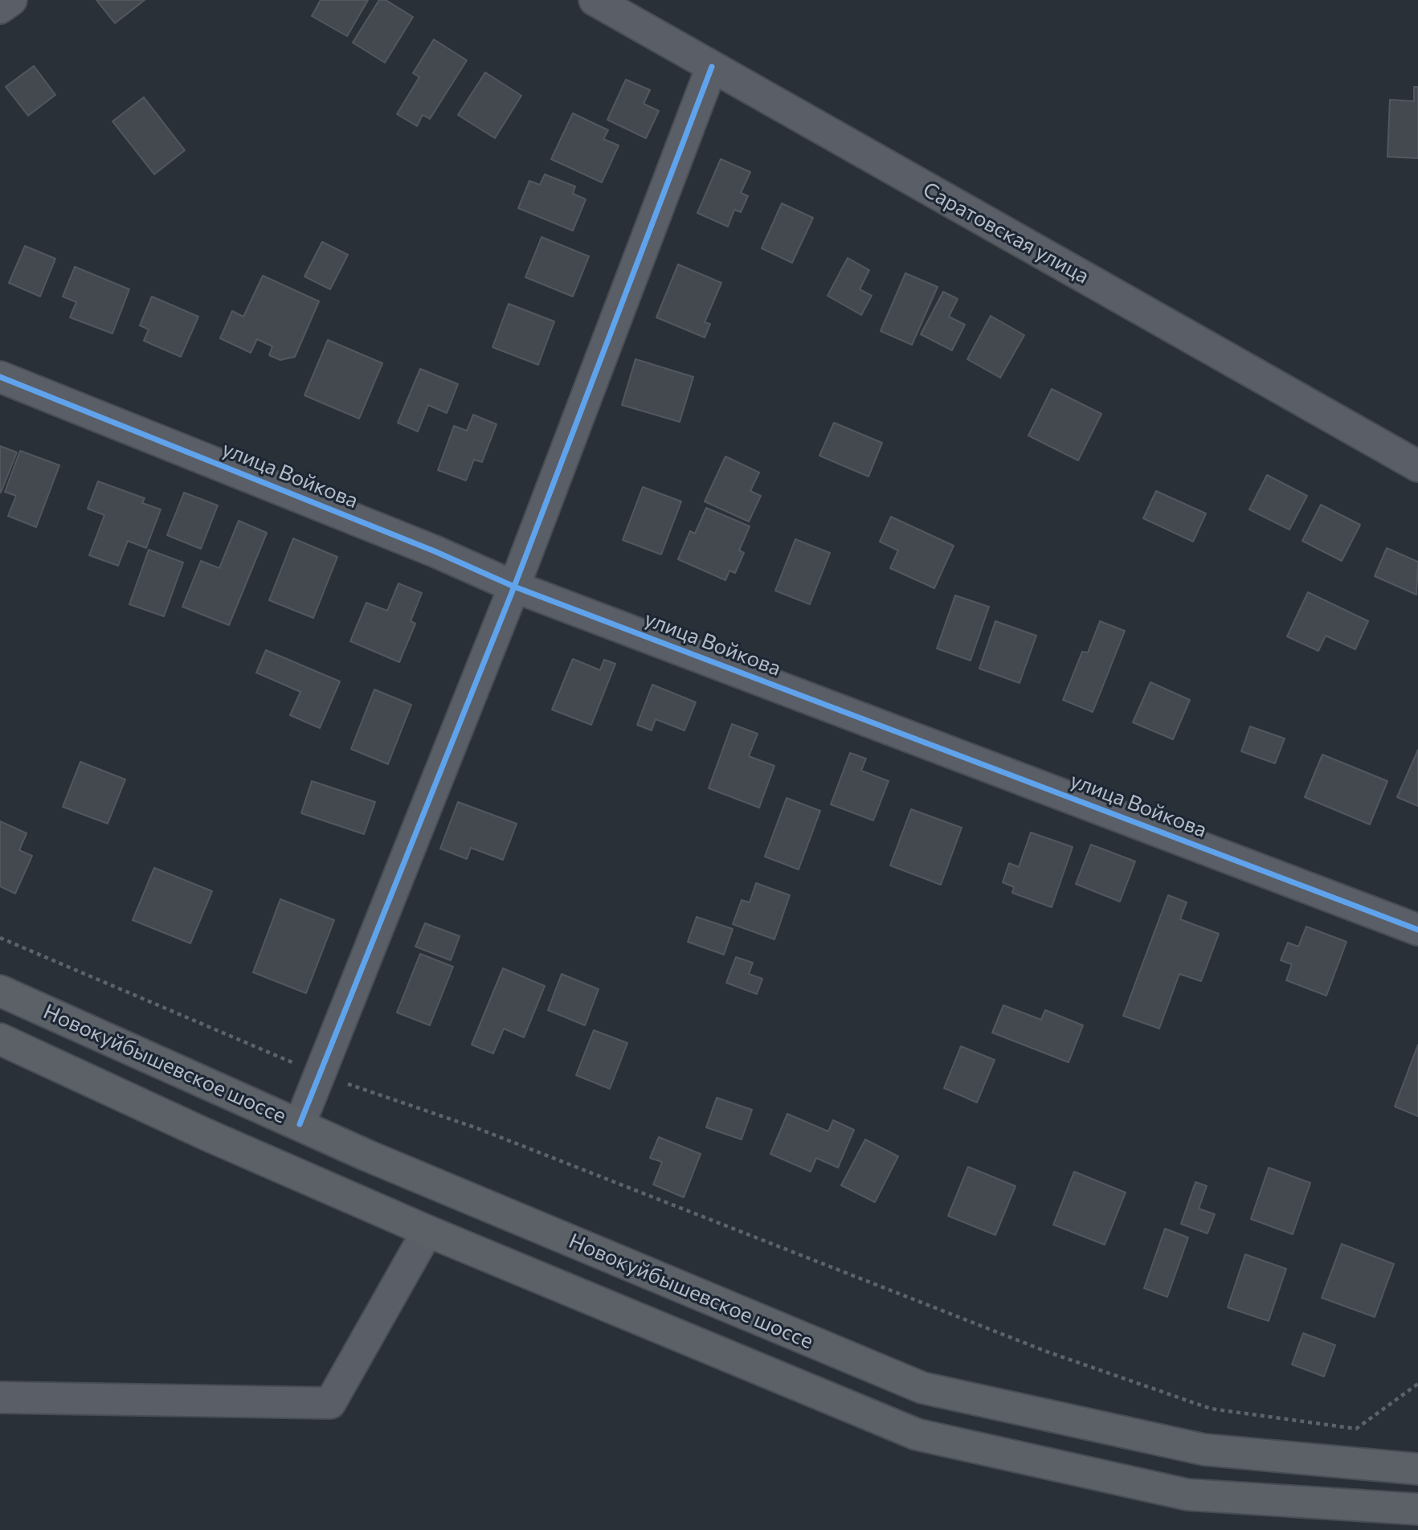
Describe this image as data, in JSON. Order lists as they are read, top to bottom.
{
  "streets": {
    "main road": ["Новокуйбышевское шоссе"],
    "street": ["Саратовская улица", "улица Войкова"]
  }
}
